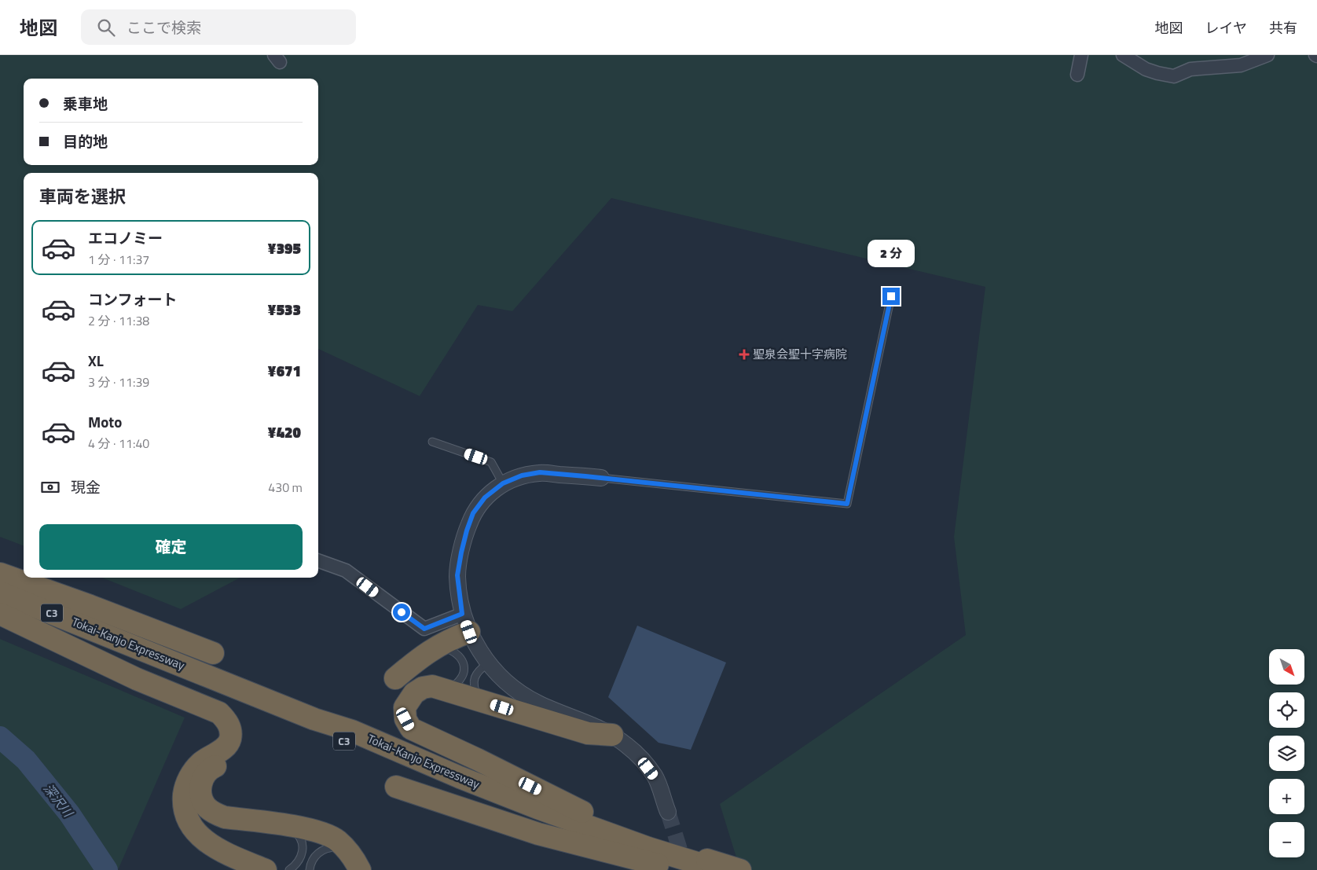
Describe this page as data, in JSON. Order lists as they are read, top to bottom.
{
  "streets": {
    "highway": ["C3", "Tokai-Kanjo Expressway"]
  },
  "water": ["深沢川"],
  "places": {
    "health": ["聖泉会聖十字病院"]
  },
  "north": "bottom right",
  "page": {
    "header": "地図",
    "search": "ここで検索",
    "nav": ["地図", "レイヤ", "共有"],
    "banner": ["乗車地", "目的地"],
    "heading": "車両を選択",
    "list": [
      {
        "name": "エコノミー",
        "note": "1 分 · 11:37",
        "value": "¥395"
      },
      {
        "name": "コンフォート",
        "note": "2 分 · 11:38",
        "value": "¥533"
      },
      {
        "name": "XL",
        "note": "3 分 · 11:39",
        "value": "¥671"
      },
      {
        "name": "Moto",
        "note": "4 分 · 11:40",
        "value": "¥420"
      }
    ],
    "bubble": "2 分",
    "pay": ["現金", "430 m"],
    "buttons": "確定",
    "map_buttons": ["+", "−"]
  }
}
